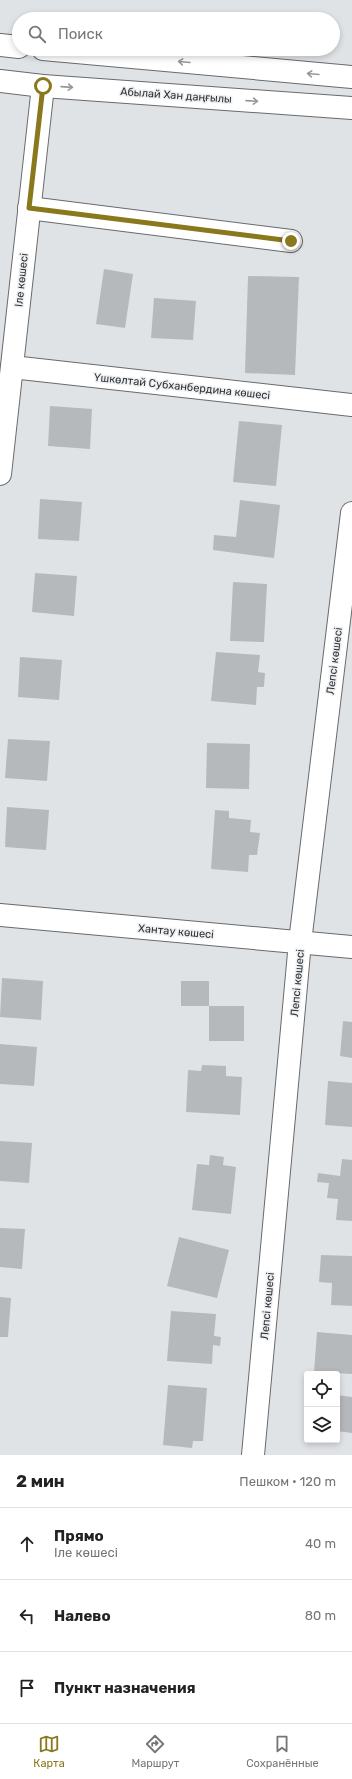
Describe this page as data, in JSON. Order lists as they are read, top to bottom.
{
  "streets": {
    "street": [
      "Абылай Хан даңғылы",
      "Іле көшесі",
      "Үшкөлтай Субханбердина көшесі",
      "Лепсі көшесі",
      "Хантау көшесі"
    ]
  },
  "crossings": [
    ["Абылай Хан даңғылы", "Іле көшесі"],
    ["Іле көшесі", "Үшкөлтай Субханбердина көшесі"],
    ["Лепсі көшесі", "Хантау көшесі"]
  ],
  "page": {
    "search": "Поиск",
    "heading": ["2 мин", "Пешком · 120 m"],
    "list": [
      ["Прямо", "Іле көшесі", "40 m"],
      ["Налево", "80 m"],
      "Пункт назначения"
    ],
    "nav": ["Карта", "Маршрут", "Сохранённые"]
  }
}
